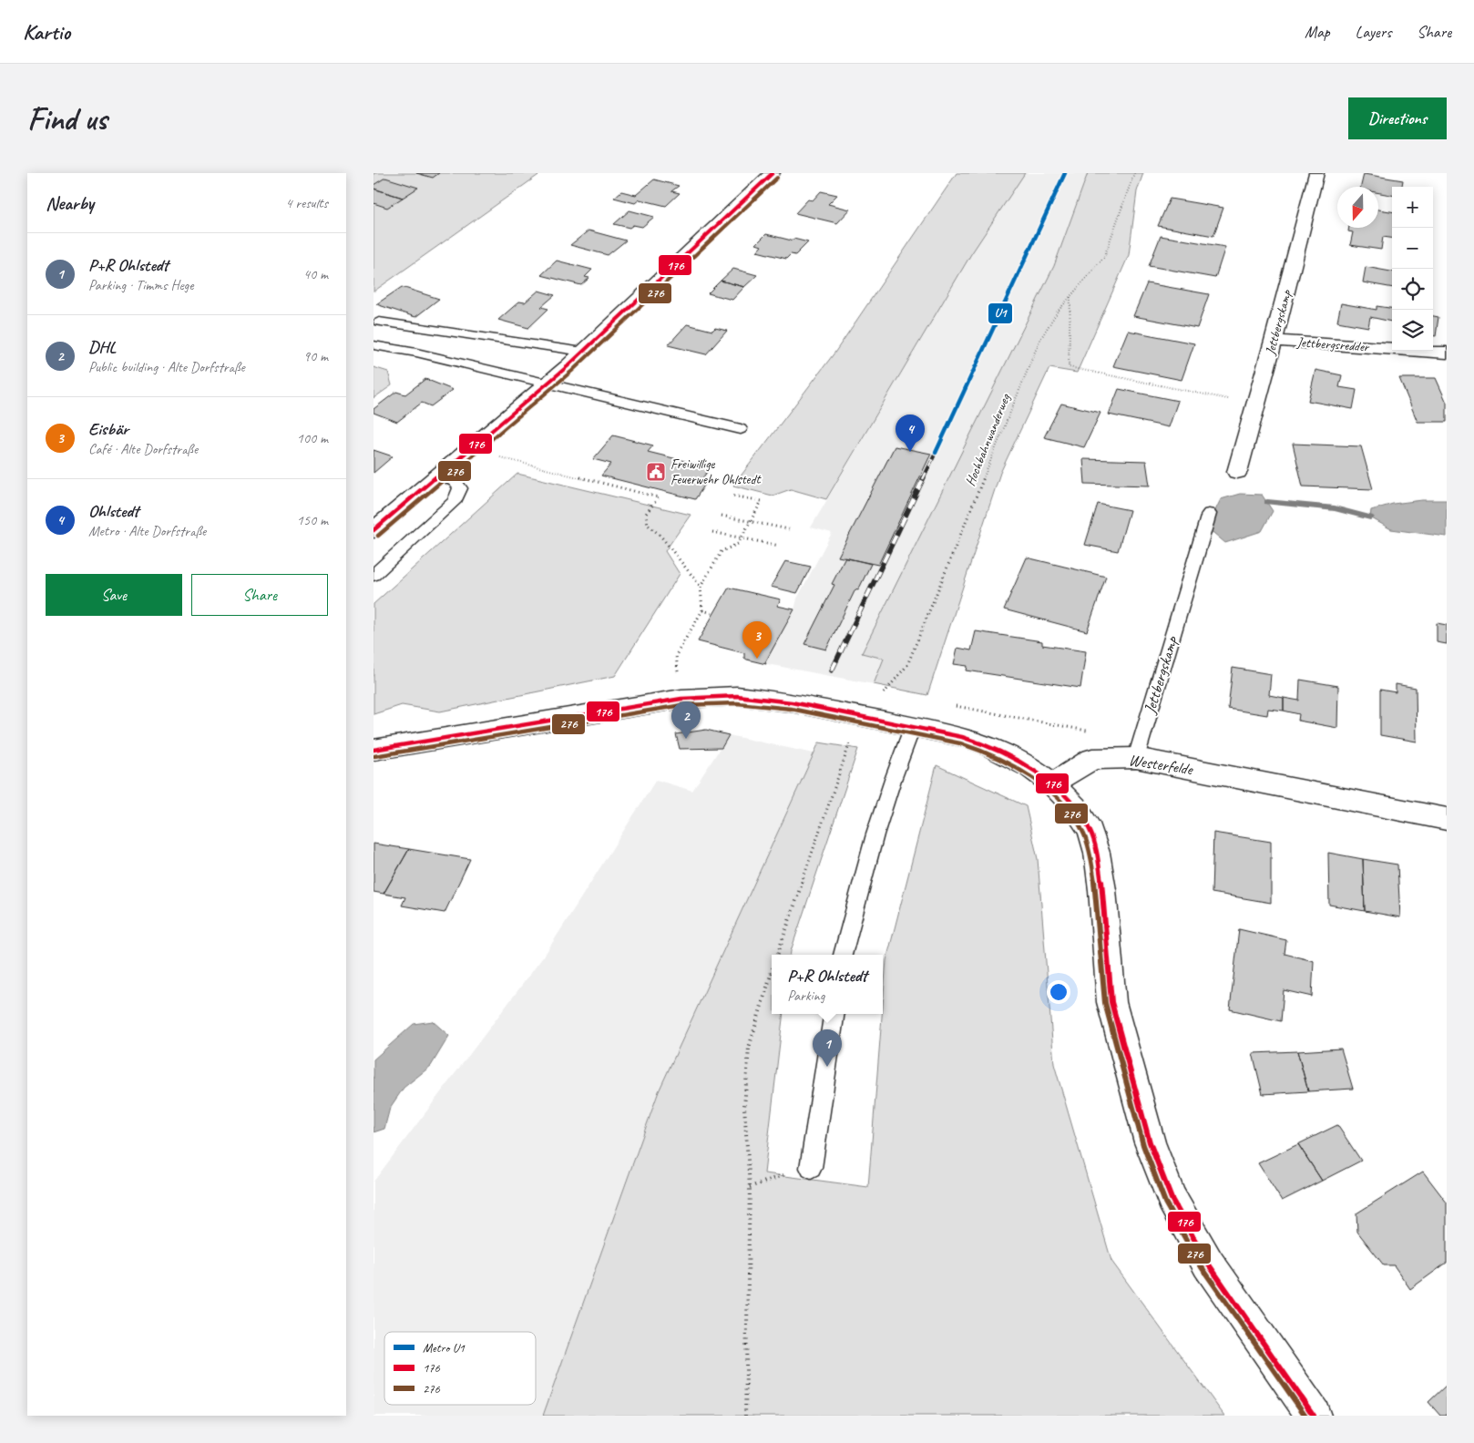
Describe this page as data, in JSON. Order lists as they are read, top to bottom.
{
  "streets": {
    "street": ["Jettbergskamp", "Jettbergsredder", "Westerfelde"],
    "path": ["Hochbahnwanderweg"]
  },
  "crossings": [
    ["Jettbergskamp", "Jettbergsredder"],
    ["Jettbergskamp", "Westerfelde"]
  ],
  "places": {
    "public building": ["Freiwillige Feuerwehr Ohlstedt"]
  },
  "lines": ["metro line U1", "transit line 176", "transit line 276"],
  "legend": ["Metro U1", "176", "276"],
  "north": "bottom",
  "page": {
    "header": "Kartio",
    "nav": ["Map", "Layers", "Share"],
    "buttons": [
      "Directions",
      ["Save", "Share"]
    ],
    "title": "Find us",
    "heading": ["Nearby", "4 results"],
    "map_buttons": ["+", "−"],
    "list": [
      {
        "mark": "1",
        "name": "P+R Ohlstedt",
        "note": "Parking · Timms Hege",
        "value": "40 m"
      },
      {
        "mark": "2",
        "name": "DHL",
        "note": "Public building · Alte Dorfstraße",
        "value": "90 m"
      },
      {
        "mark": "3",
        "name": "Eisbär",
        "note": "Café · Alte Dorfstraße",
        "value": "100 m"
      },
      {
        "mark": "4",
        "name": "Ohlstedt",
        "note": "Metro · Alte Dorfstraße",
        "value": "150 m"
      }
    ],
    "pins": [
      "4",
      "3",
      "2",
      "1"
    ],
    "popup": ["P+R Ohlstedt", "Parking"]
  }
}
